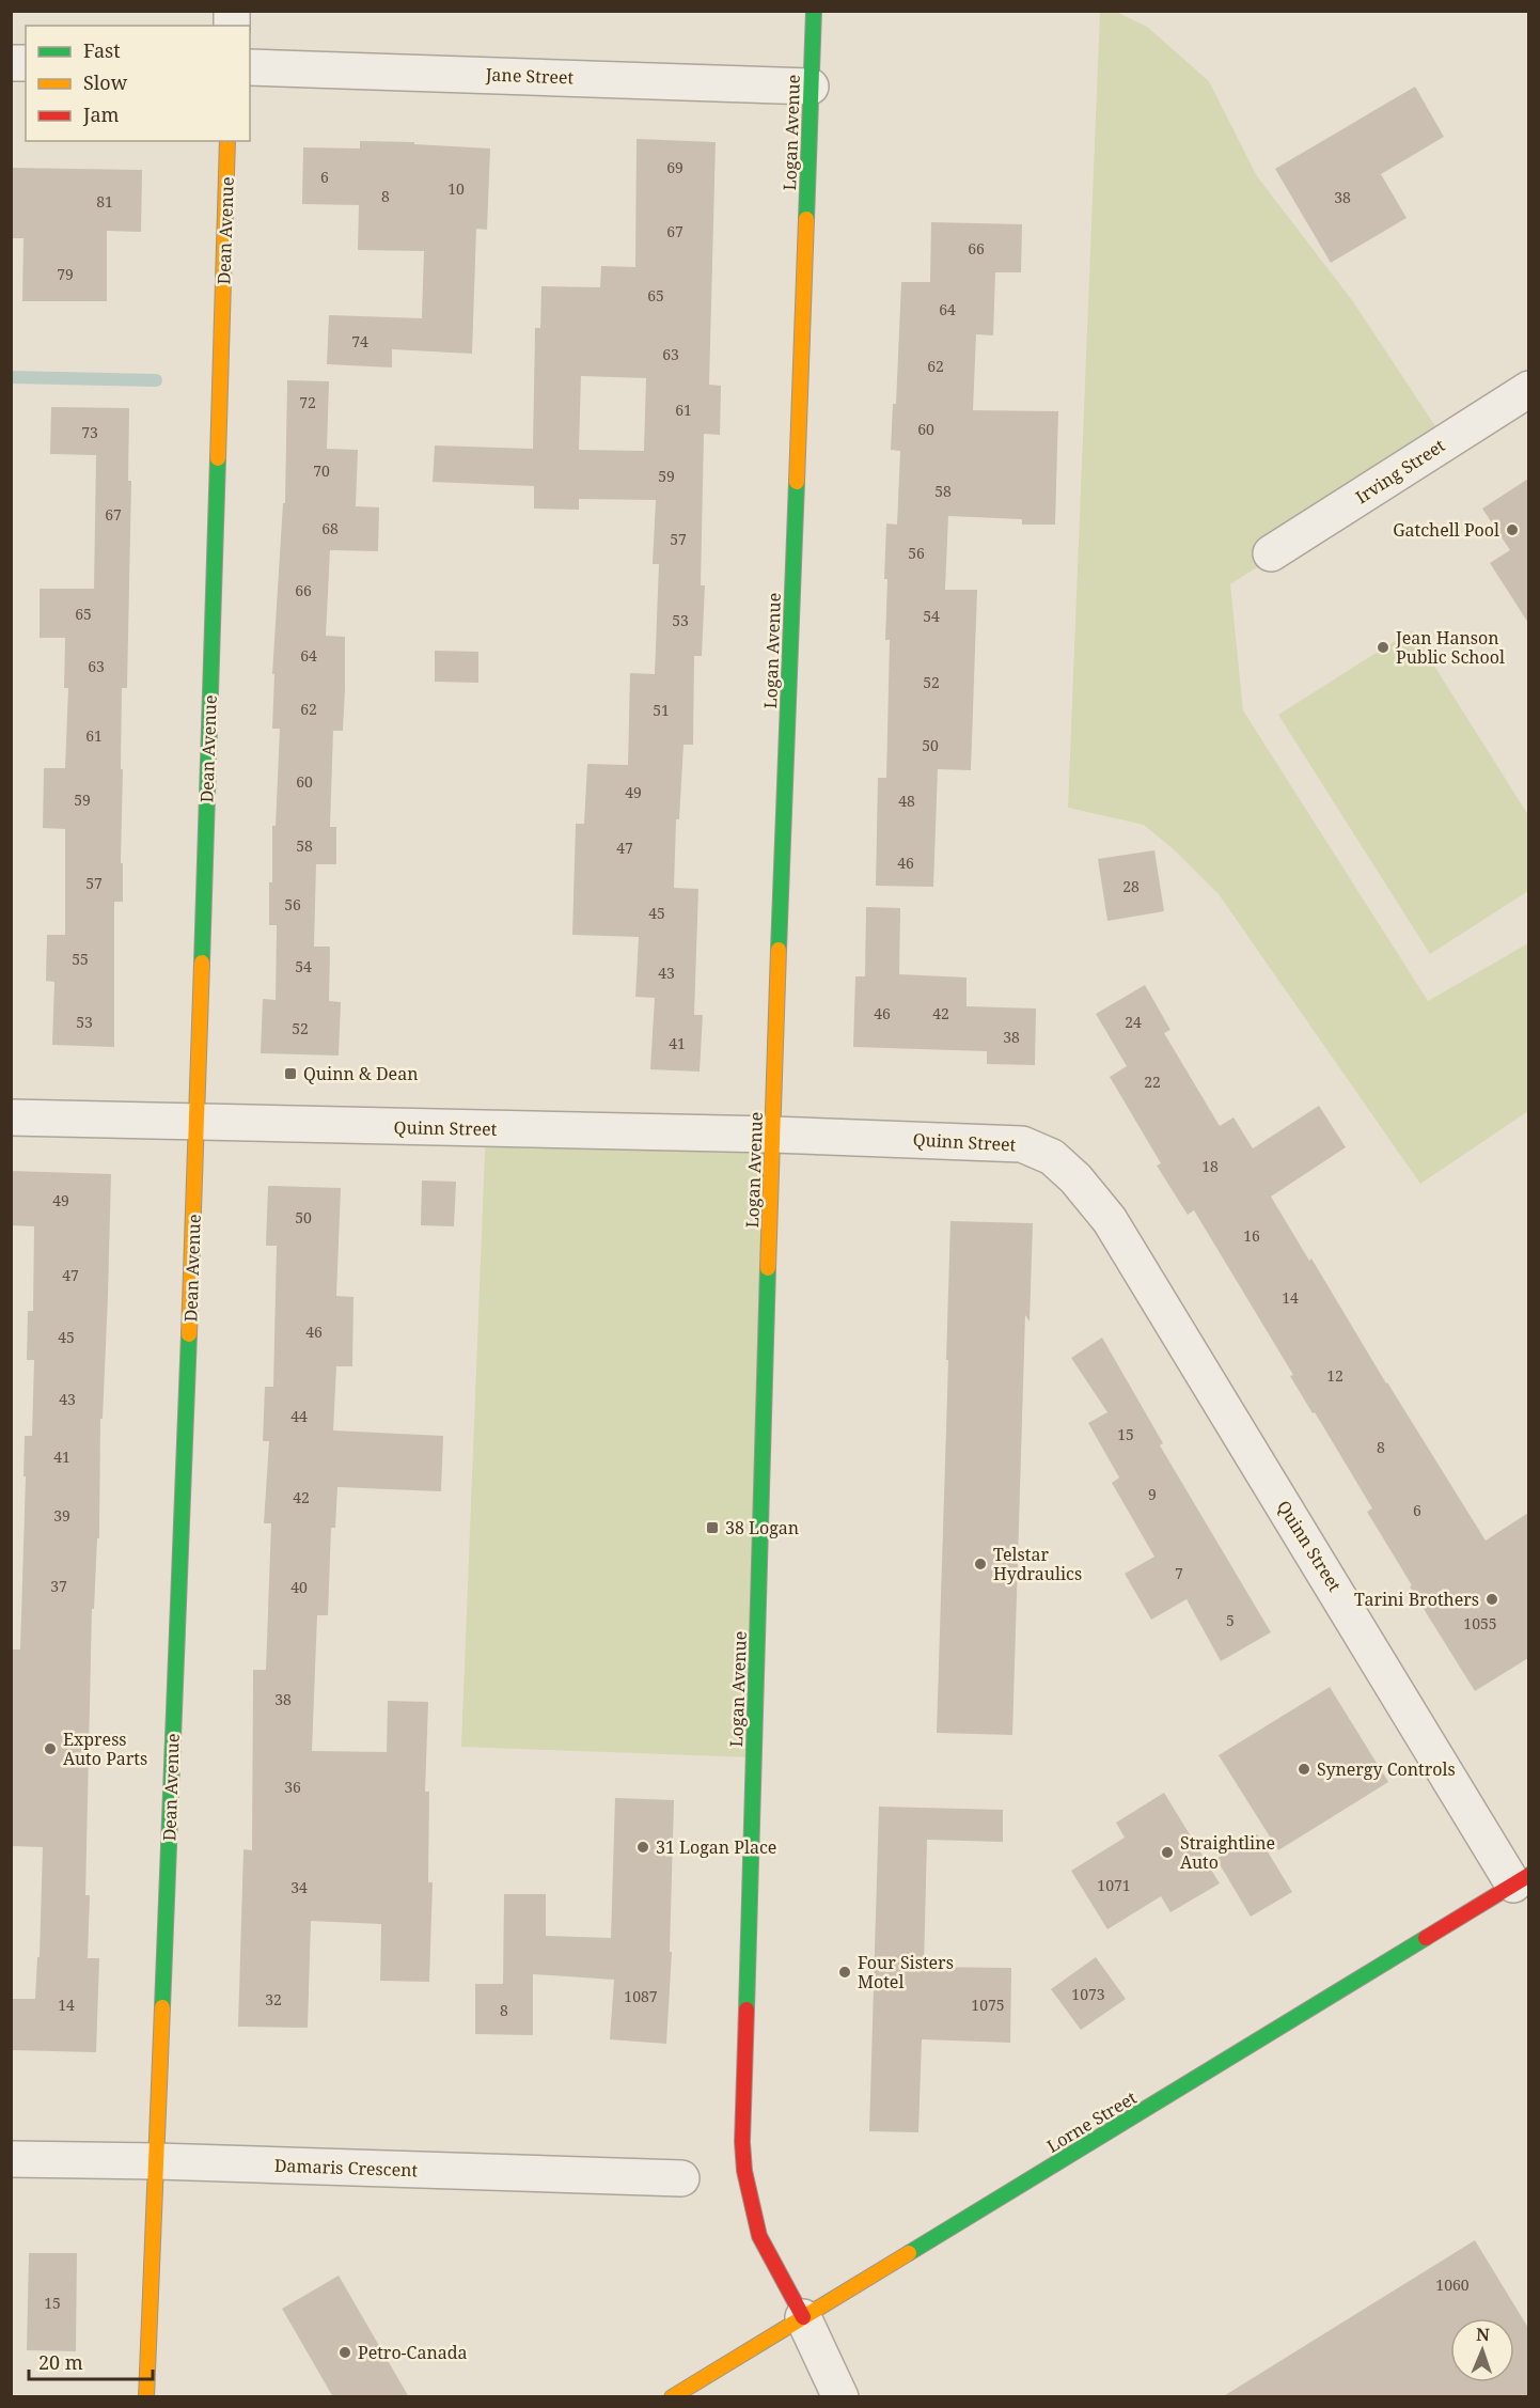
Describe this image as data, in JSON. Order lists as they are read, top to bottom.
{
  "streets": {
    "street": [
      "Jane Street",
      "Logan Avenue",
      "Dean Avenue",
      "Irving Street",
      "Quinn Street",
      "Lorne Street",
      "Damaris Crescent"
    ]
  },
  "crossings": [
    ["Jane Street", "Logan Avenue"],
    ["Logan Avenue", "Quinn Street"],
    ["Logan Avenue", "Lorne Street"],
    ["Dean Avenue", "Quinn Street"],
    ["Dean Avenue", "Damaris Crescent"],
    ["Quinn Street", "Lorne Street"]
  ],
  "places": {
    "other": [
      "Gatchell Pool",
      "Jean Hanson Public School",
      "Telstar Hydraulics",
      "Tarini Brothers",
      "Express Auto Parts",
      "Synergy Controls",
      "31 Logan Place",
      "Straightline Auto",
      "Four Sisters Motel",
      "Petro-Canada"
    ],
    "transit": ["Quinn & Dean", "38 Logan"]
  },
  "house_numbers": [
    "69",
    "6",
    "10",
    "8",
    "38",
    "81",
    "67",
    "66",
    "79",
    "65",
    "64",
    "74",
    "63",
    "62",
    "72",
    "61",
    "60",
    "73",
    "70",
    "59",
    "58",
    "67",
    "68",
    "57",
    "56",
    "66",
    "65",
    "54",
    "53",
    "64",
    "63",
    "52",
    "62",
    "51",
    "61",
    "50",
    "60",
    "49",
    "59",
    "48",
    "58",
    "47",
    "46",
    "57",
    "28",
    "56",
    "45",
    "55",
    "54",
    "43",
    "46",
    "42",
    "53",
    "24",
    "52",
    "38",
    "41",
    "22",
    "18",
    "49",
    "50",
    "16",
    "47",
    "14",
    "46",
    "45",
    "12",
    "43",
    "44",
    "15",
    "8",
    "41",
    "9",
    "42",
    "6",
    "39",
    "7",
    "37",
    "40",
    "5",
    "1055",
    "38",
    "36",
    "1071",
    "34",
    "1073",
    "1087",
    "32",
    "14",
    "1075",
    "8",
    "1060",
    "15"
  ],
  "legend": ["Fast", "Slow", "Jam"],
  "scale_bar": "20 m",
  "north": "top"
}
